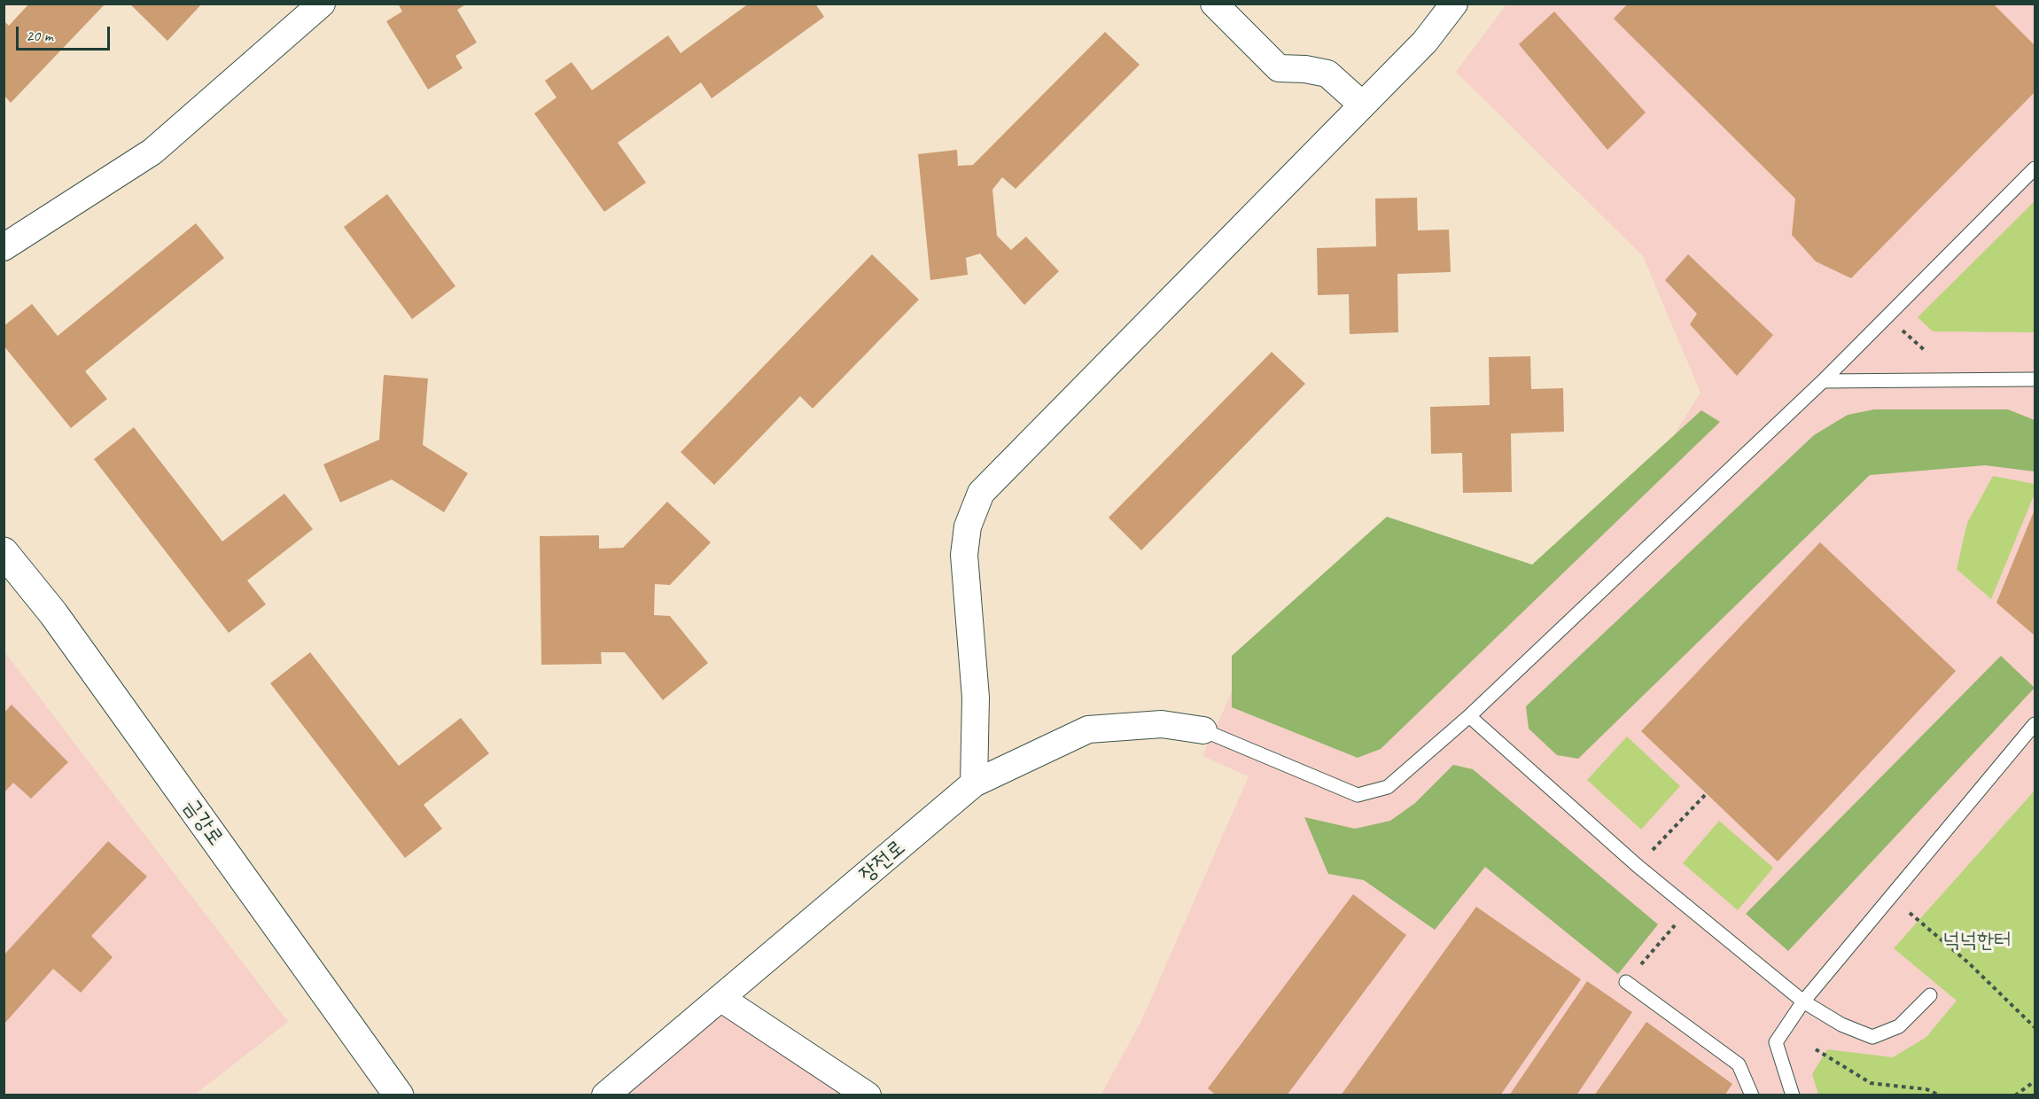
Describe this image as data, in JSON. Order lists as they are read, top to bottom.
{
  "streets": {
    "main road": ["금강로"],
    "street": ["장전로"]
  },
  "parks": ["넉넉한터"],
  "scale_bar": "20 m"
}
